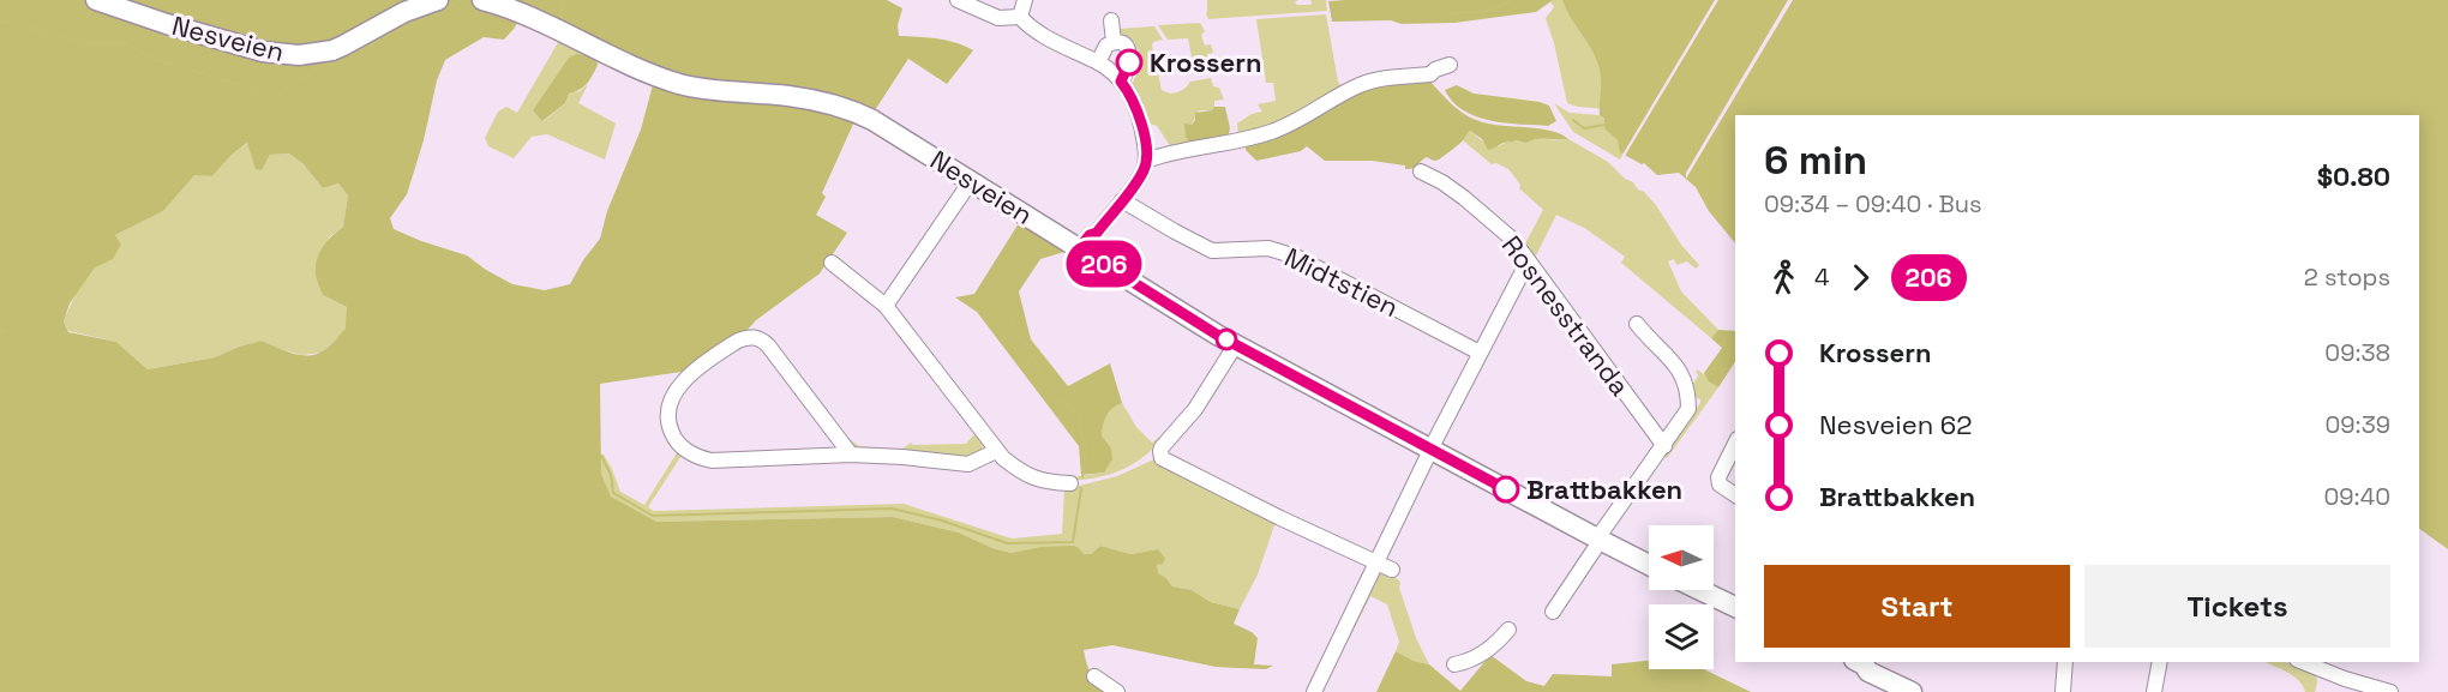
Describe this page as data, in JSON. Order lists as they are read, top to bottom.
{
  "streets": {
    "main road": ["Nesveien"],
    "street": ["Midtstien", "Rosnesstranda"]
  },
  "places": ["Krossern", "Brattbakken"],
  "lines": ["bus line 206"],
  "north": "left",
  "page": {
    "on_map": "206",
    "heading": ["6 min", "09:34 – 09:40 · Bus", "$0.80"],
    "legs": ["4", "206", "2 stops"],
    "list": [
      {
        "name": "Krossern",
        "value": "09:38"
      },
      {
        "name": "Nesveien 62",
        "value": "09:39"
      },
      {
        "name": "Brattbakken",
        "value": "09:40"
      }
    ],
    "buttons": ["Start", "Tickets"]
  }
}
